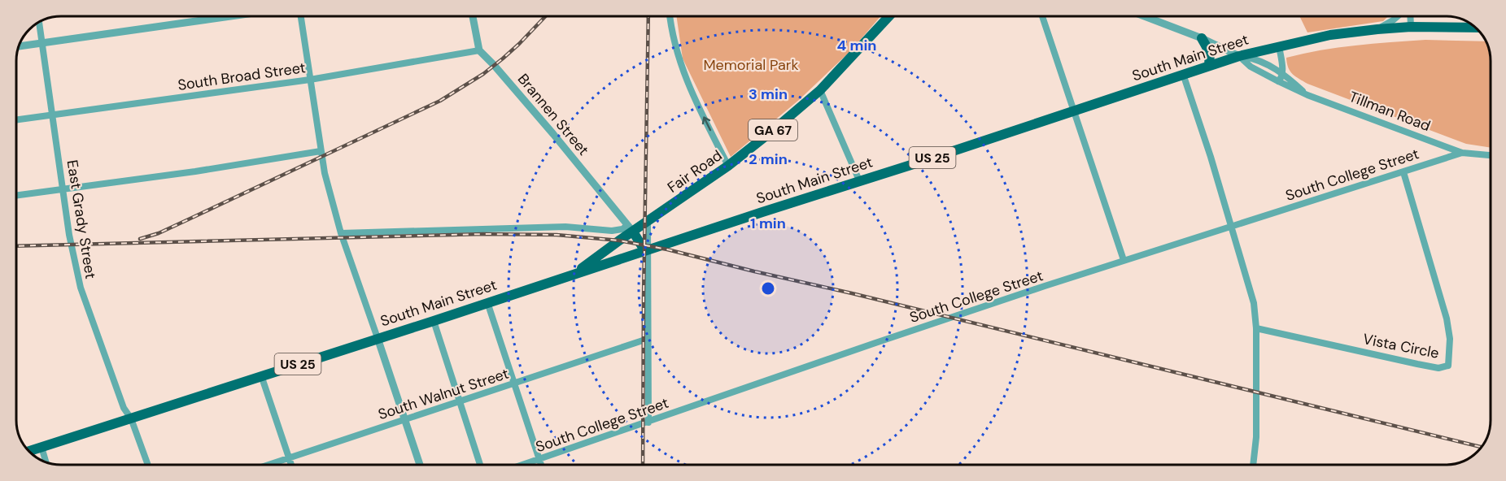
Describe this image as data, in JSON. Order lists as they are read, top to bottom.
{
  "streets": {
    "main road": [
      "South Main Street",
      "GA 67",
      "US 25",
      "Fair Road"
    ],
    "street": [
      "South Broad Street",
      "Tillman Road",
      "Brannen Street",
      "South College Street",
      "East Grady Street",
      "Vista Circle",
      "South Walnut Street"
    ]
  },
  "crossings": [
    ["South Main Street", "Tillman Road"],
    ["South Main Street", "GA 67"],
    ["South Main Street", "East Grady Street"],
    ["South Broad Street", "Brannen Street"],
    ["South Broad Street", "East Grady Street"],
    ["Tillman Road", "South College Street"],
    ["Brannen Street", "GA 67"],
    ["Brannen Street", "Fair Road"],
    ["GA 67", "Fair Road"],
    ["South College Street", "Vista Circle"]
  ],
  "parks": ["Memorial Park"],
  "rings": [
    "4 min",
    "3 min",
    "2 min",
    "1 min"
  ]
}
